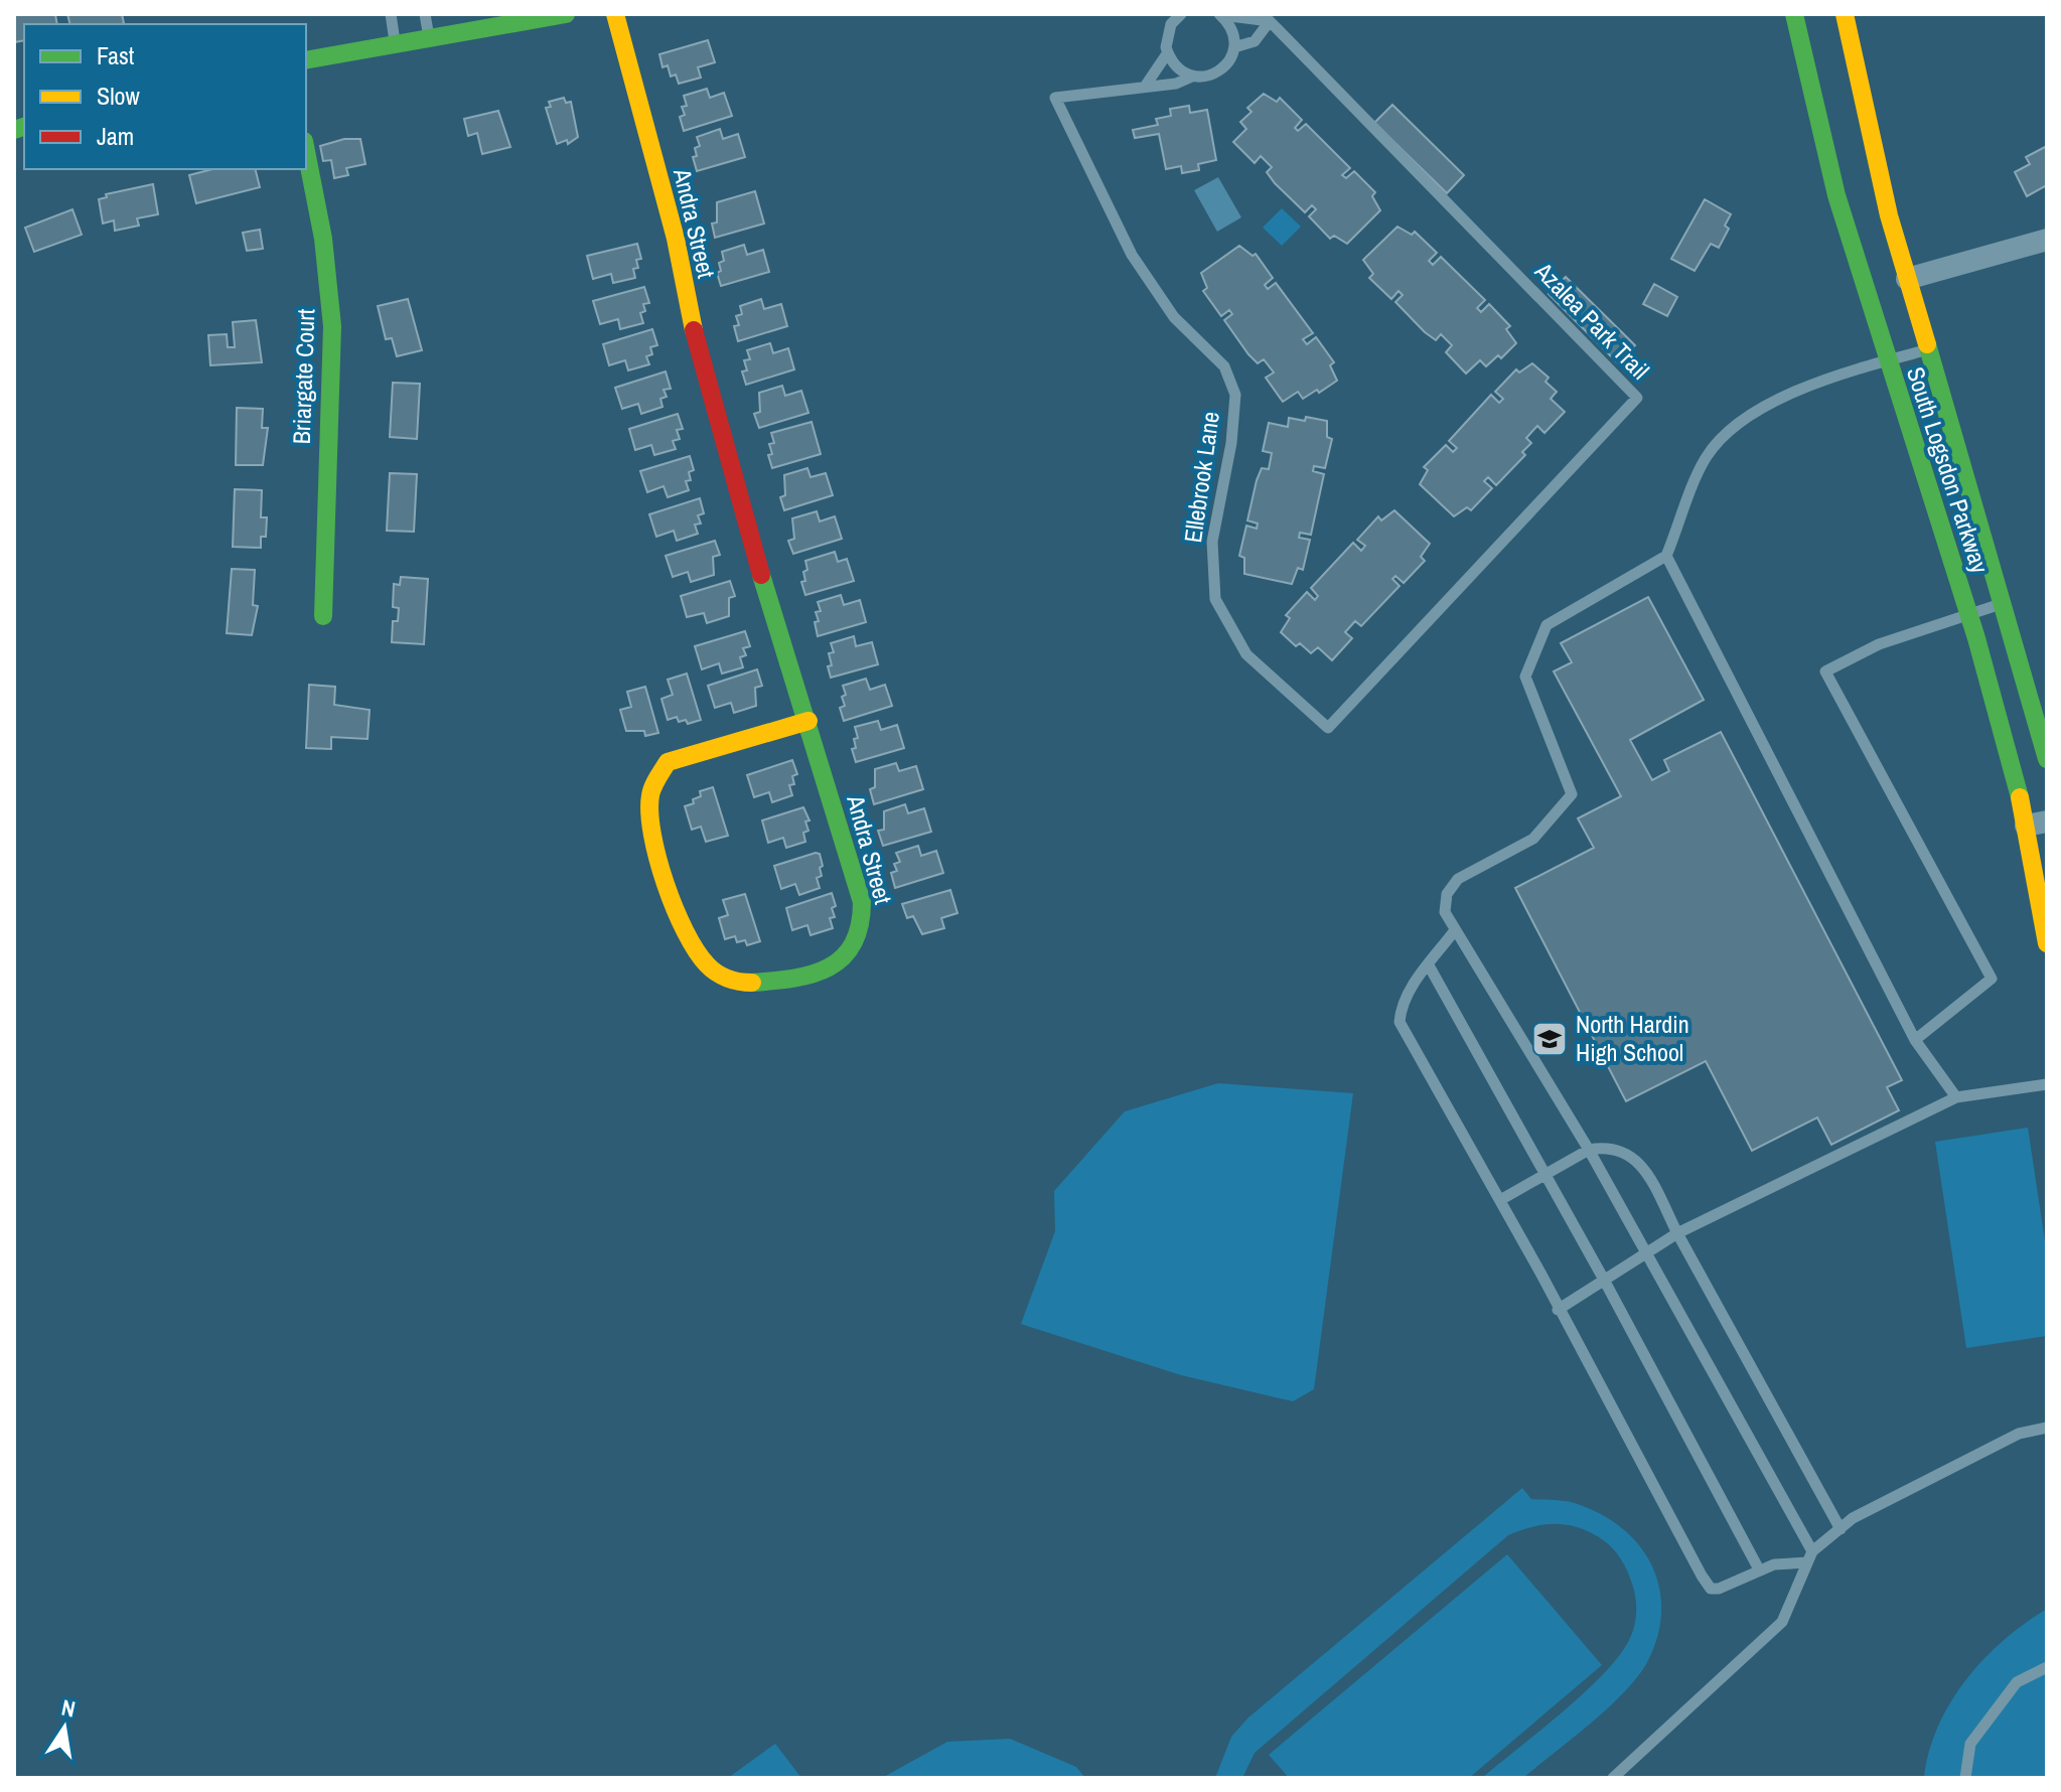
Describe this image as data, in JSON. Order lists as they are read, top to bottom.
{
  "streets": {
    "main road": ["Andra Street", "Briargate Court", "South Logsdon Parkway"],
    "lane": ["Azalea Park Trail", "Ellebrook Lane"]
  },
  "crossings": [
    ["Azalea Park Trail", "Ellebrook Lane"]
  ],
  "places": {
    "school or university": ["North Hardin High School"]
  },
  "legend": ["Fast", "Slow", "Jam"],
  "north": "top"
}
